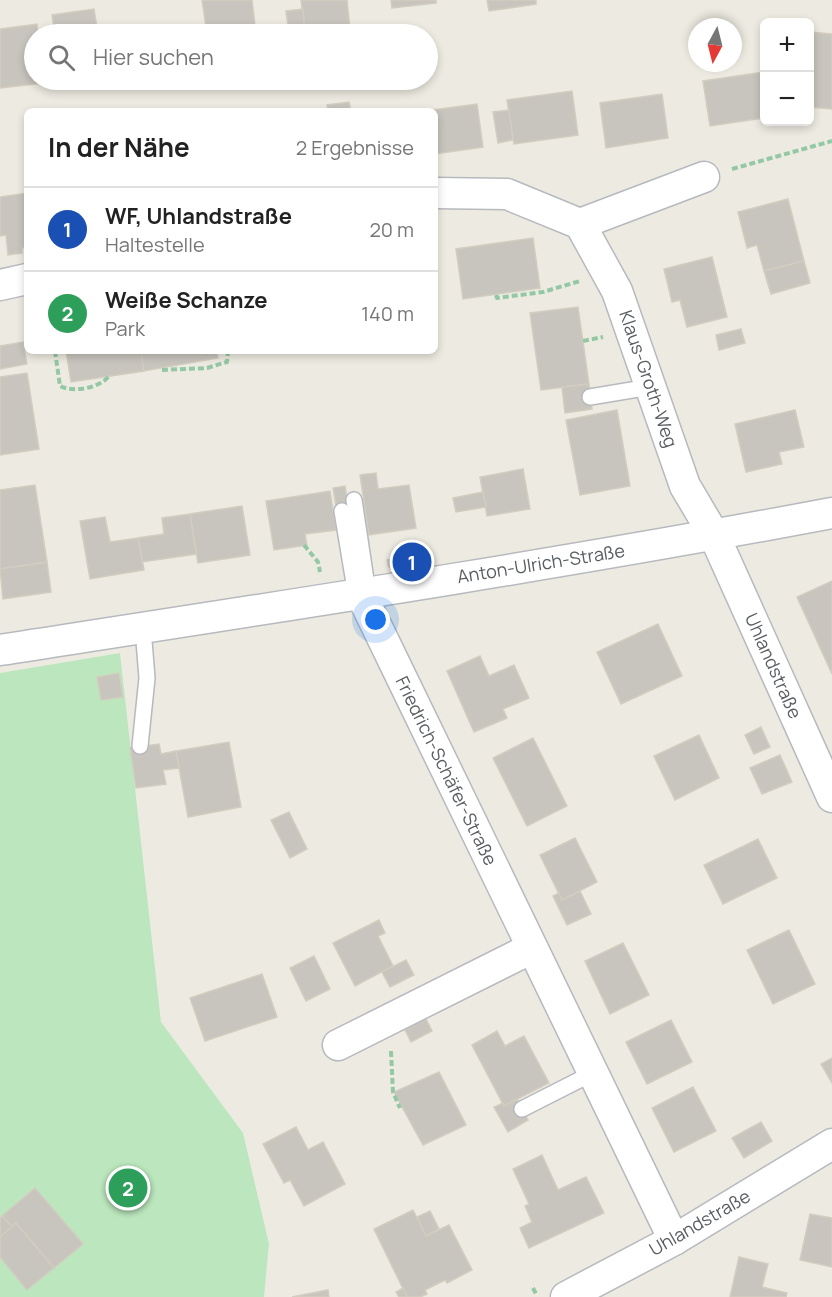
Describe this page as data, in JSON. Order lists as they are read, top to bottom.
{
  "streets": {
    "street": [
      "Klaus-Groth-Weg",
      "Anton-Ulrich-Straße",
      "Uhlandstraße",
      "Friedrich-Schäfer-Straße"
    ]
  },
  "crossings": [
    ["Klaus-Groth-Weg", "Anton-Ulrich-Straße"],
    ["Klaus-Groth-Weg", "Uhlandstraße"],
    ["Anton-Ulrich-Straße", "Uhlandstraße"],
    ["Anton-Ulrich-Straße", "Friedrich-Schäfer-Straße"],
    ["Uhlandstraße", "Friedrich-Schäfer-Straße"]
  ],
  "north": "bottom",
  "page": {
    "map_buttons": ["+", "−"],
    "search": "Hier suchen",
    "heading": ["In der Nähe", "2 Ergebnisse"],
    "list": [
      {
        "mark": "1",
        "name": "WF, Uhlandstraße",
        "note": "Haltestelle",
        "value": "20 m"
      },
      {
        "mark": "2",
        "name": "Weiße Schanze",
        "note": "Park",
        "value": "140 m"
      }
    ],
    "pins": ["1", "2"]
  }
}
